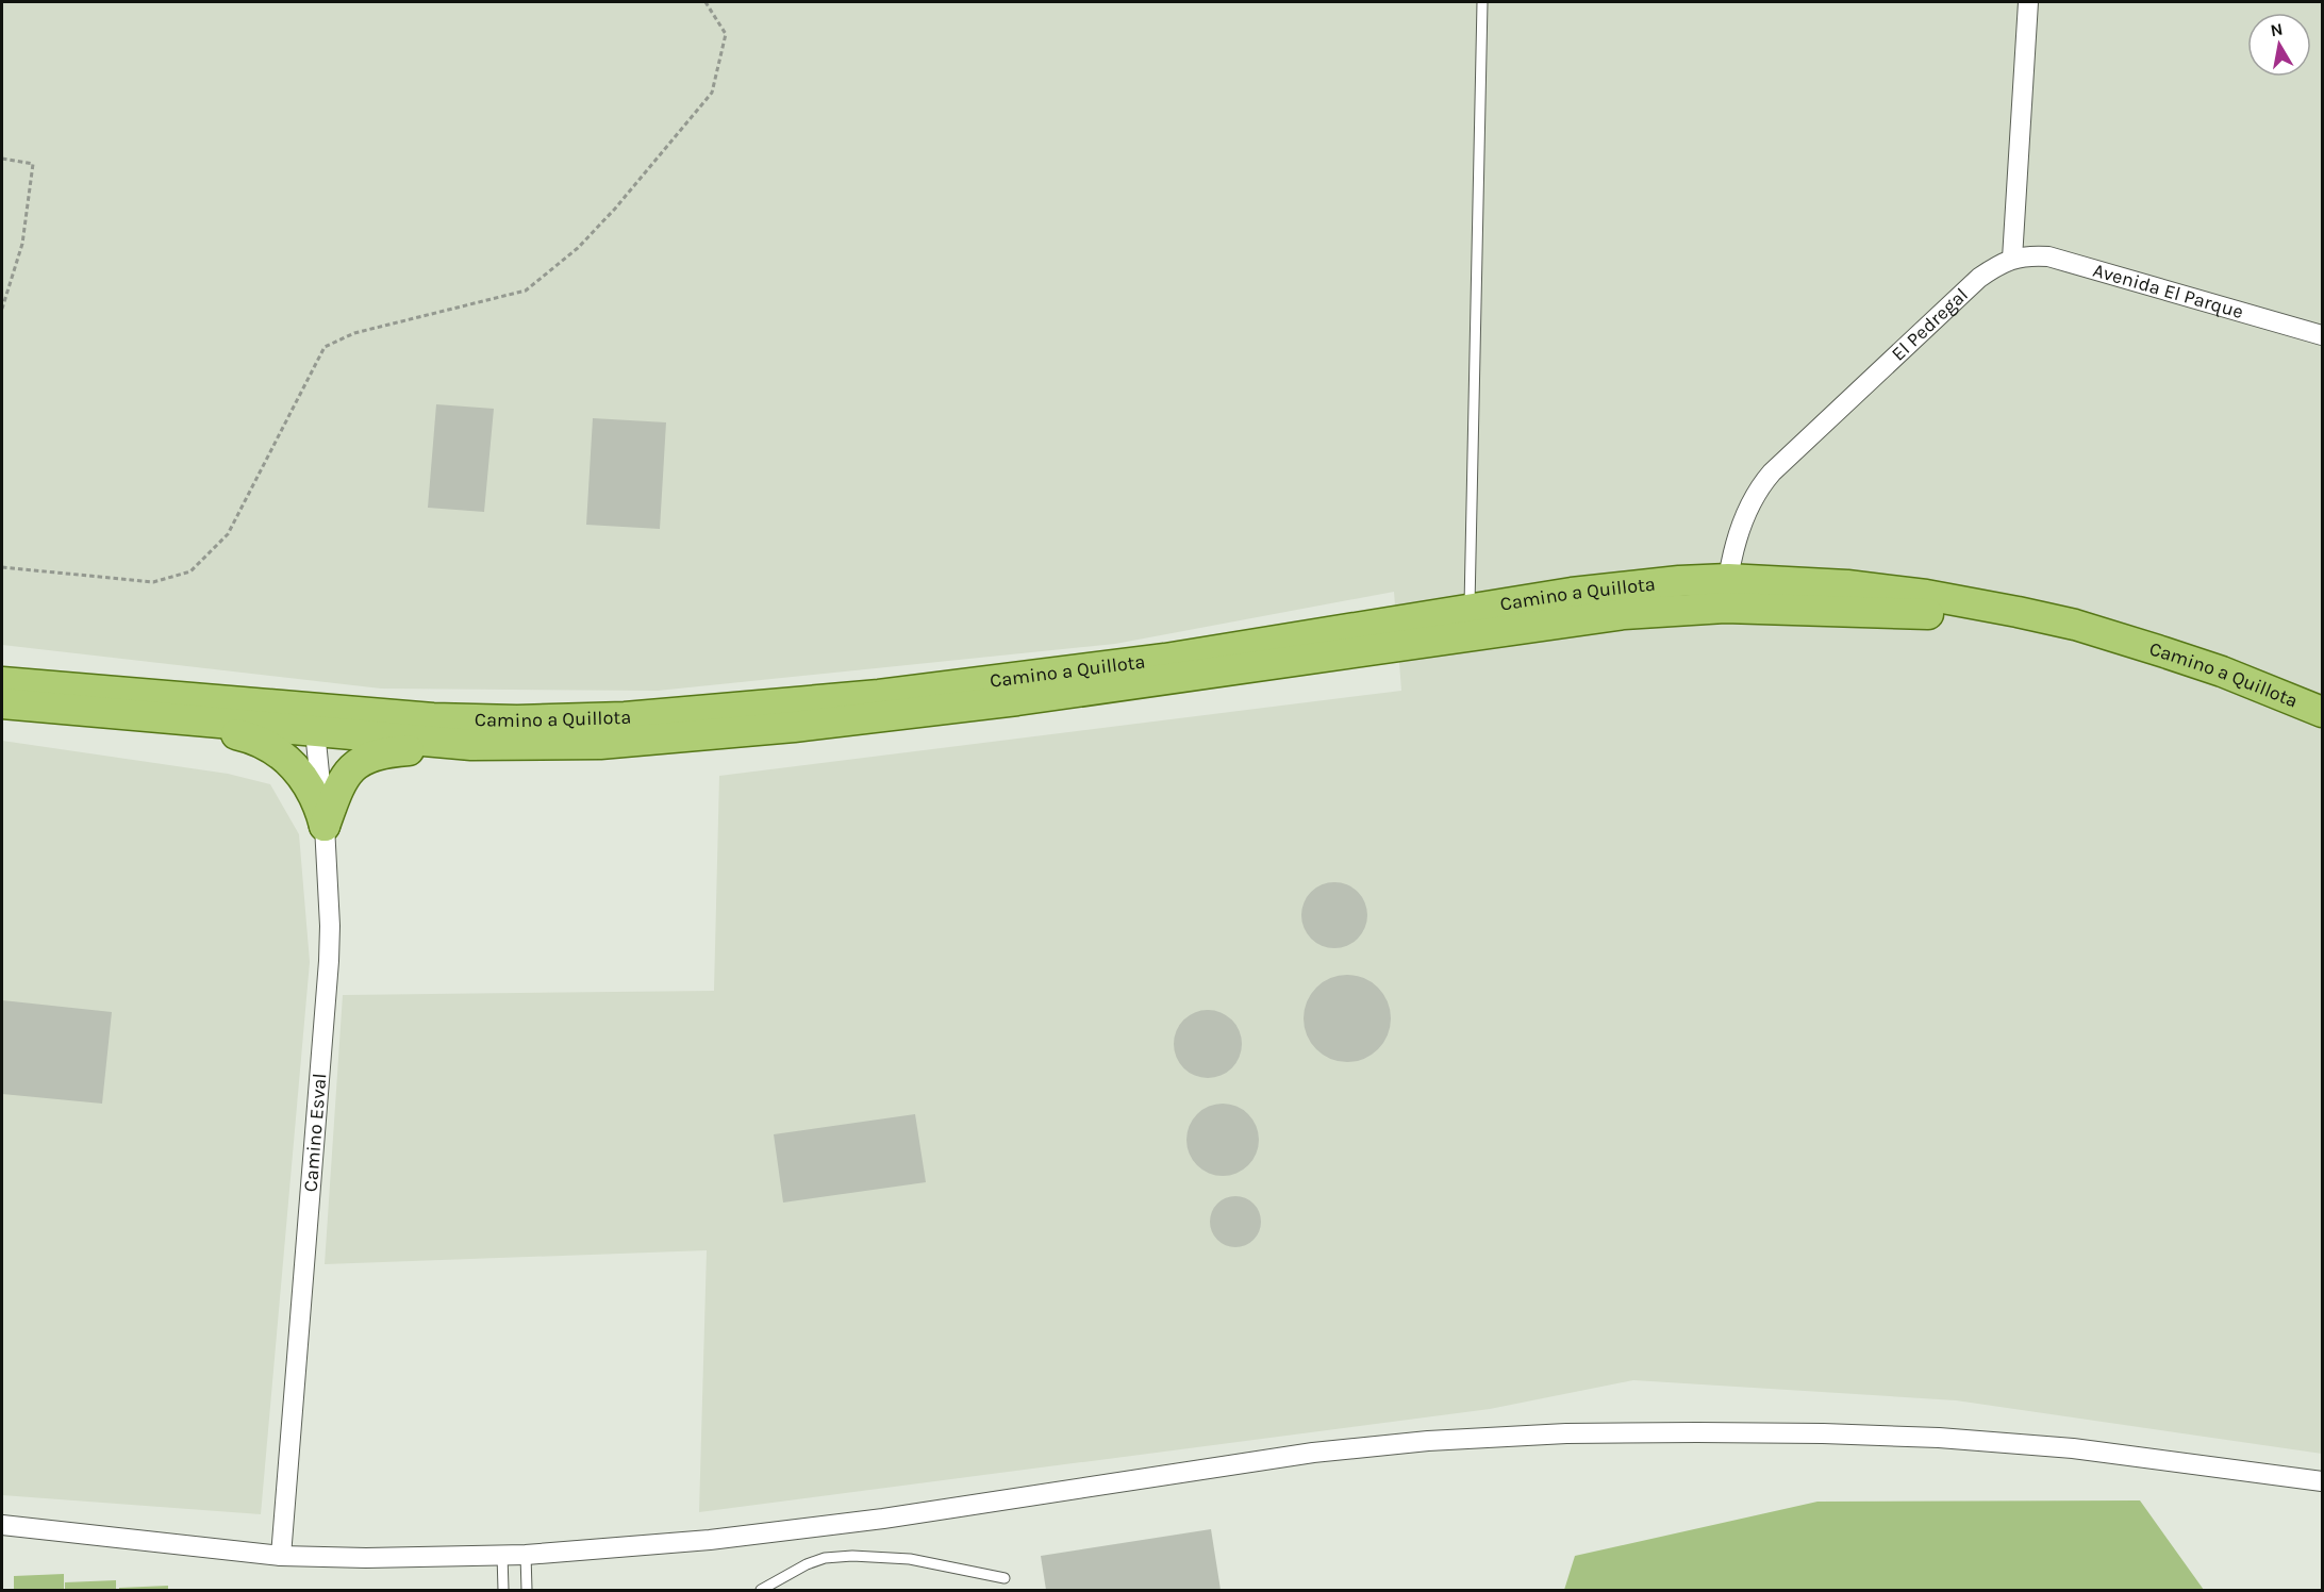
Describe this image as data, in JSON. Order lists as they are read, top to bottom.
{
  "streets": {
    "main road": ["Camino a Quillota"],
    "street": ["Avenida El Parque", "El Pedregal", "Camino Esval"]
  },
  "crossings": [
    ["Avenida El Parque", "El Pedregal"],
    ["El Pedregal", "Camino a Quillota"],
    ["Camino a Quillota", "Camino Esval"]
  ],
  "north": "top"
}
